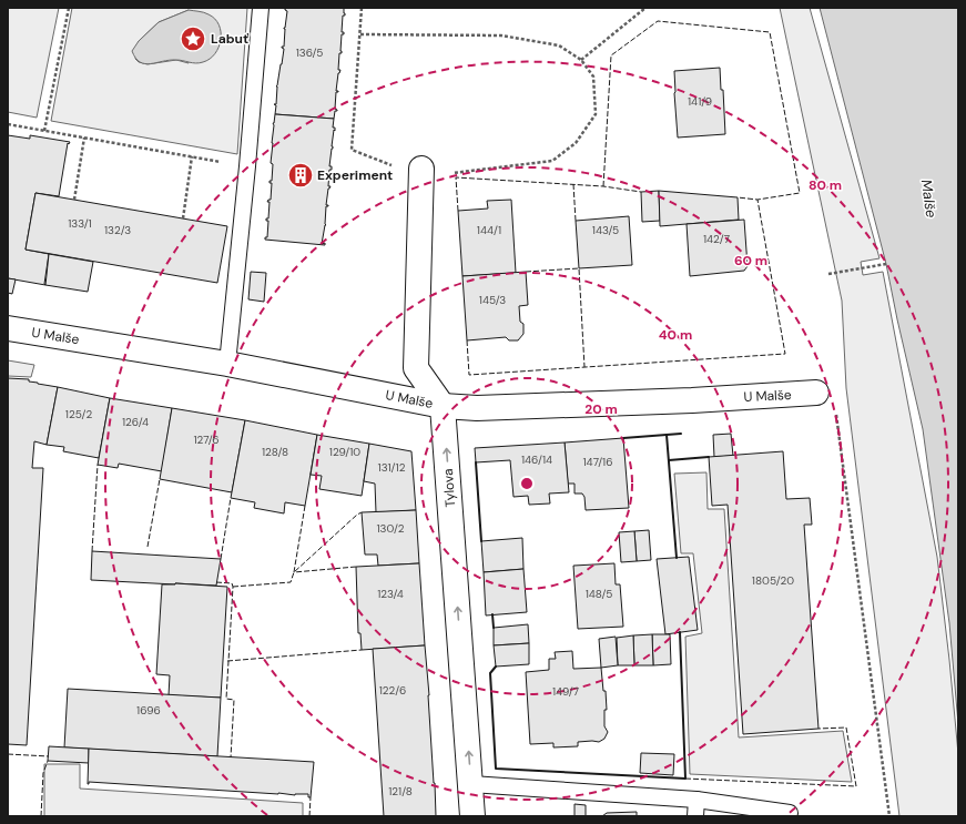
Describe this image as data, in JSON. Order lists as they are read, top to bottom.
{
  "streets": {
    "street": ["U Malše", "Tylova"]
  },
  "crossings": [
    ["U Malše", "Tylova"]
  ],
  "one_way": ["Tylova"],
  "water": ["Malše"],
  "places": {
    "place": ["Labuť"],
    "building": ["Experiment"]
  },
  "house_numbers": [
    "136/5",
    "141/9",
    "133/1",
    "132/3",
    "144/1",
    "143/5",
    "142/7",
    "145/3",
    "125/2",
    "126/4",
    "127/6",
    "128/8",
    "129/10",
    "146/14",
    "147/16",
    "131/12",
    "130/2",
    "1805/20",
    "123/4",
    "148/5",
    "122/6",
    "149/7",
    "1696",
    "121/8"
  ],
  "rings": [
    "80 m",
    "60 m",
    "40 m",
    "20 m"
  ]
}
